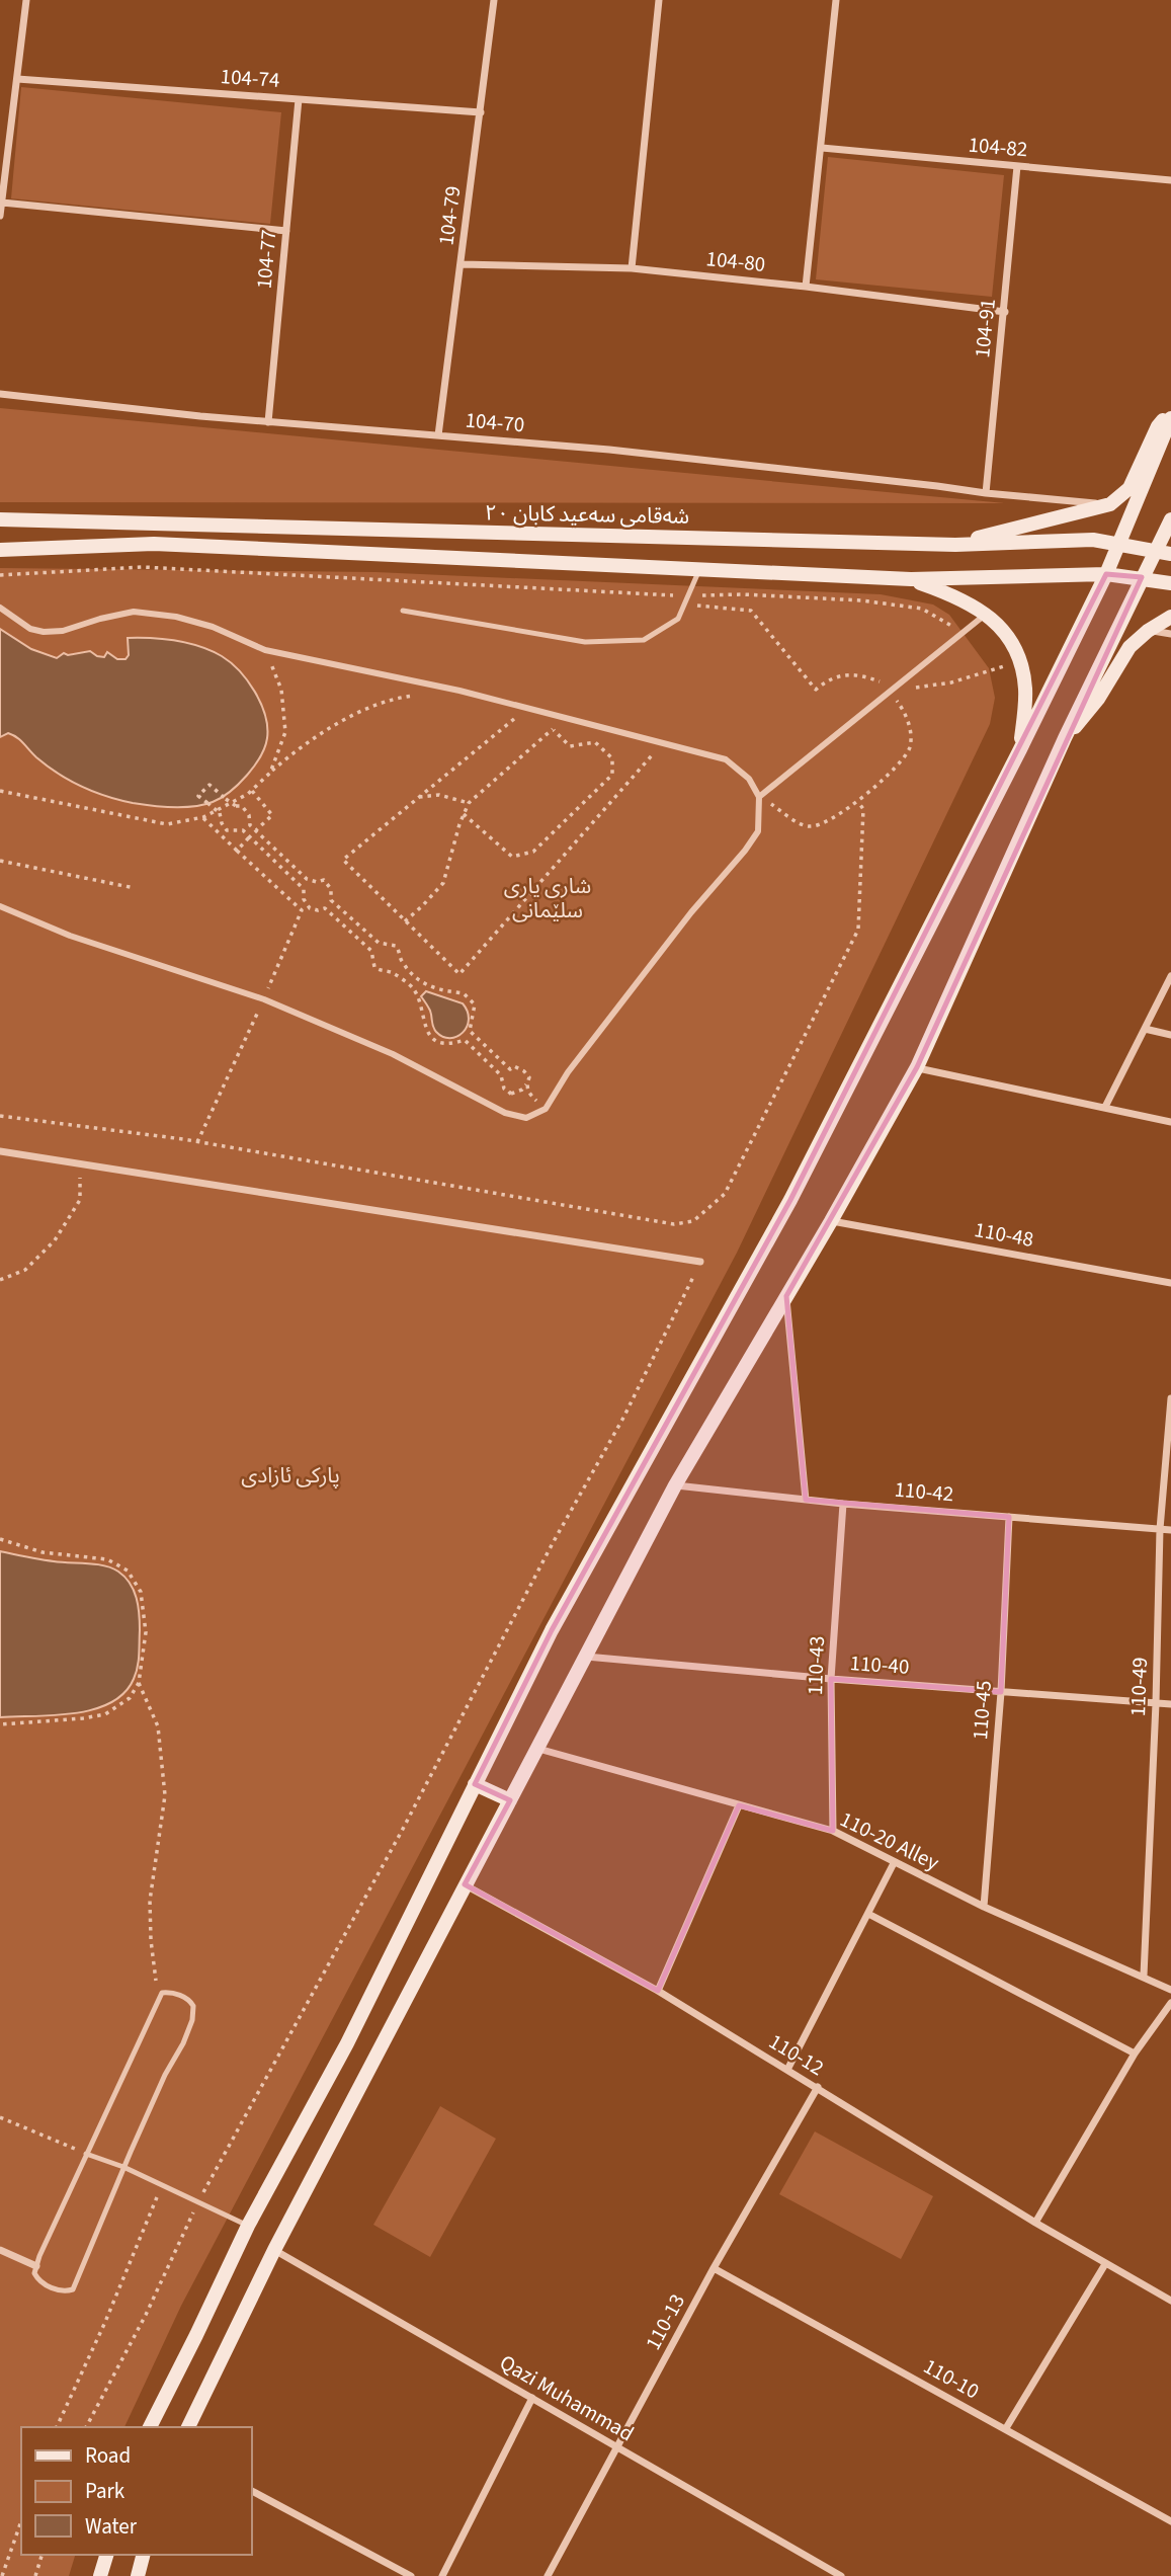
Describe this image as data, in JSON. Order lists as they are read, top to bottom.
{
  "streets": {
    "main road": ["شەقامی سەعید کابان ٢٠"],
    "street": [
      "104-74",
      "104-82",
      "104-79",
      "104-77",
      "104-80",
      "104-91",
      "104-70",
      "110-48",
      "110-42",
      "110-40",
      "110-43",
      "110-49",
      "110-45",
      "110-20 Alley",
      "110-12",
      "110-13",
      "110-10",
      "Qazi Muhammad"
    ]
  },
  "crossings": [
    ["104-74", "104-79"],
    ["104-74", "104-77"],
    ["104-82", "104-91"],
    ["104-79", "104-80"],
    ["104-79", "104-70"],
    ["104-77", "104-70"],
    ["104-80", "104-91"],
    ["104-91", "104-70"],
    ["110-42", "110-43"],
    ["110-42", "110-49"],
    ["110-42", "110-45"],
    ["110-40", "110-43"],
    ["110-40", "110-49"],
    ["110-40", "110-45"],
    ["110-43", "110-20 Alley"],
    ["110-49", "110-20 Alley"],
    ["110-45", "110-20 Alley"],
    ["110-12", "110-13"],
    ["110-13", "110-10"],
    ["110-13", "Qazi Muhammad"]
  ],
  "parks": ["شاری یاری سلێمانی", "پارکی ئازادی"],
  "legend": ["Road", "Park", "Water"]
}
